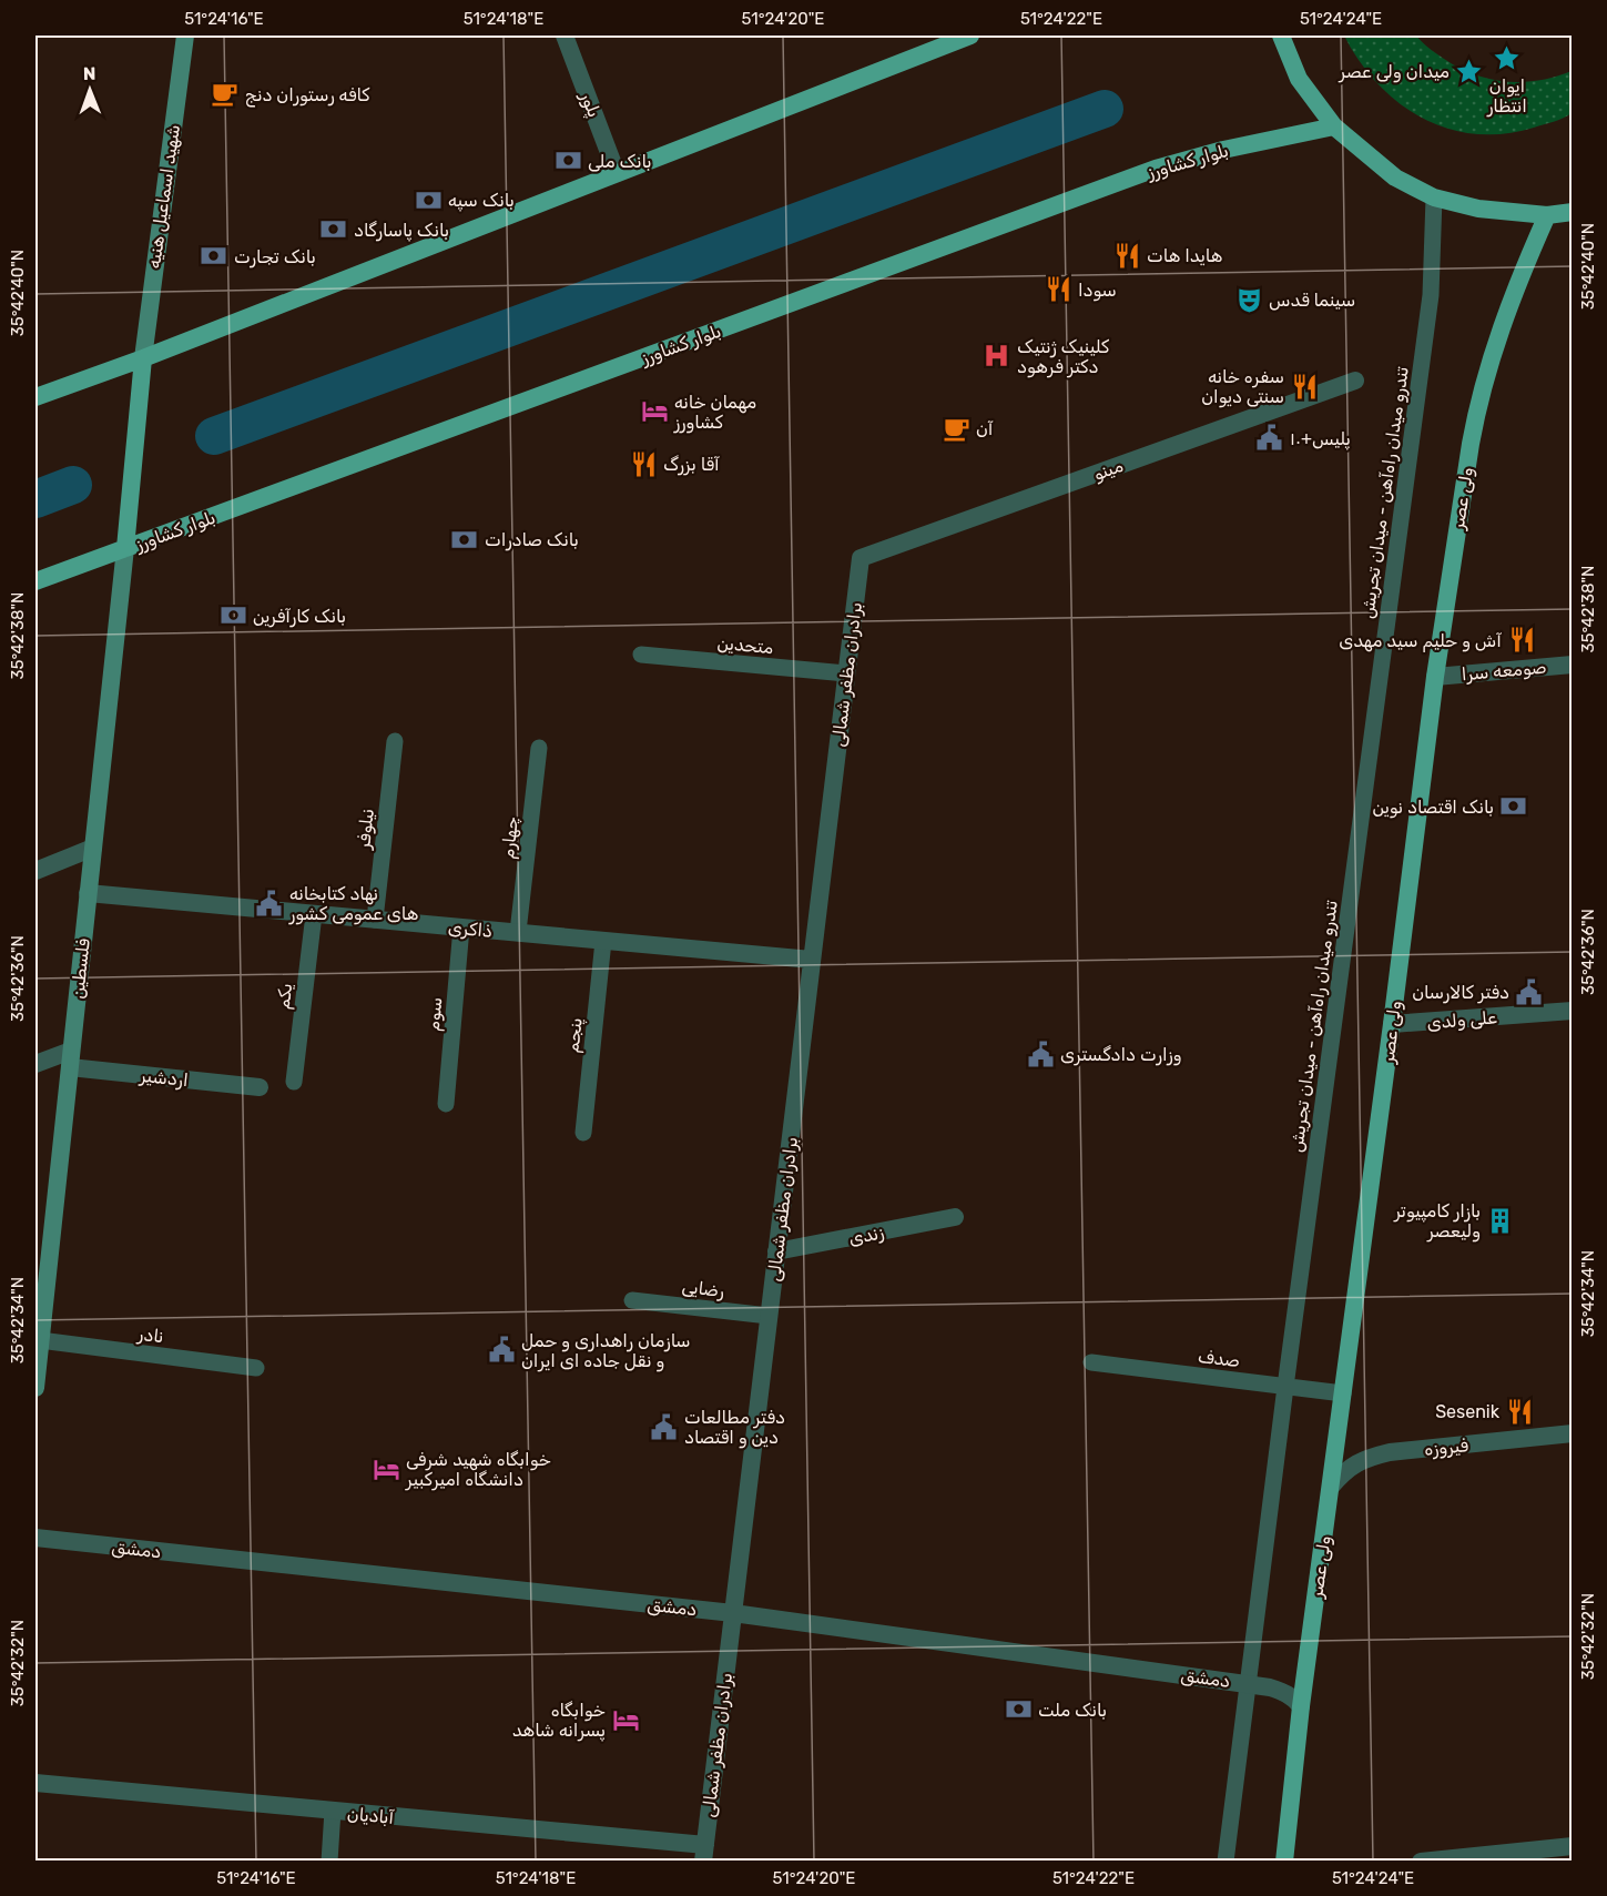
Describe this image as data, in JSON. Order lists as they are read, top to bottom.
{
  "streets": {
    "main road": [
      "بلوار کشاورز",
      "شهید اسماعیل هنیه",
      "ولی عصر",
      "فلسطین"
    ],
    "street": [
      "پلور",
      "مینو",
      "صومعه سرا",
      "برادران مظفر شمالی",
      "ذاکری",
      "علی ولدی",
      "اردشیر",
      "زندی",
      "فیروزه",
      "دمشق",
      "آبادیان"
    ],
    "lane": [
      "تندرو میدان راه‌آهن - میدان تجریش",
      "متحدین",
      "نیلوفر",
      "چهارم",
      "یکم",
      "سوم",
      "پنجم",
      "رضایی",
      "نادر",
      "صدف"
    ]
  },
  "crossings": [
    ["بلوار کشاورز", "فلسطین"],
    ["مینو", "برادران مظفر شمالی"],
    ["تندرو میدان راه‌آهن - میدان تجریش", "صدف"],
    ["تندرو میدان راه‌آهن - میدان تجریش", "دمشق"],
    ["ولی عصر", "صومعه سرا"],
    ["ولی عصر", "علی ولدی"],
    ["ولی عصر", "صدف"],
    ["ولی عصر", "فیروزه"],
    ["ولی عصر", "دمشق"],
    ["متحدین", "برادران مظفر شمالی"],
    ["برادران مظفر شمالی", "ذاکری"],
    ["برادران مظفر شمالی", "زندی"],
    ["برادران مظفر شمالی", "رضایی"],
    ["برادران مظفر شمالی", "دمشق"],
    ["برادران مظفر شمالی", "آبادیان"],
    ["نیلوفر", "ذاکری"],
    ["چهارم", "ذاکری"],
    ["ذاکری", "فلسطین"],
    ["ذاکری", "یکم"],
    ["ذاکری", "سوم"],
    ["ذاکری", "پنجم"],
    ["فلسطین", "اردشیر"],
    ["فلسطین", "نادر"]
  ],
  "places": {
    "place": ["ایوان انتظار", "میدان ولی عصر"],
    "cafe": ["کافه رستوران دنج", "آن"],
    "bank": [
      "بانک ملی",
      "بانک سپه",
      "بانک پاسارگاد",
      "بانک تجارت",
      "بانک صادرات",
      "بانک کارآفرین",
      "بانک اقتصاد نوین",
      "بانک ملت"
    ],
    "restaurant": [
      "هایدا هات",
      "سودا",
      "سفره خانه سنتی دیوان",
      "آقا بزرگ",
      "آش و حلیم سید مهدی",
      "Sesenik"
    ],
    "theatre": ["سینما قدس"],
    "hospital": ["کلینیک ژنتیک دکتر فرهود"],
    "hotel": ["مهمان خانه كشاورز", "خوابگاه شهید شرفی دانشگاه امیرکبیر", "خوابگاه پسرانه شاهد"],
    "public building": [
      "پلیس+۱۰",
      "نهاد کتابخانه های عمومی کشور",
      "دفتر کالارسان",
      "وزارت دادگستری",
      "سازمان راهداری و حمل و نقل جاده ای ایران",
      "دفتر مطالعات دین و اقتصاد"
    ],
    "building": ["بازار کامپیوتر ولیعصر"]
  },
  "north": "top",
  "coordinates": [
    "51°24'16\"E",
    "51°24'18\"E",
    "51°24'20\"E",
    "51°24'22\"E",
    "51°24'24\"E",
    "35°42'40\"N",
    "35°42'38\"N",
    "35°42'36\"N",
    "35°42'34\"N",
    "35°42'32\"N"
  ]
}
